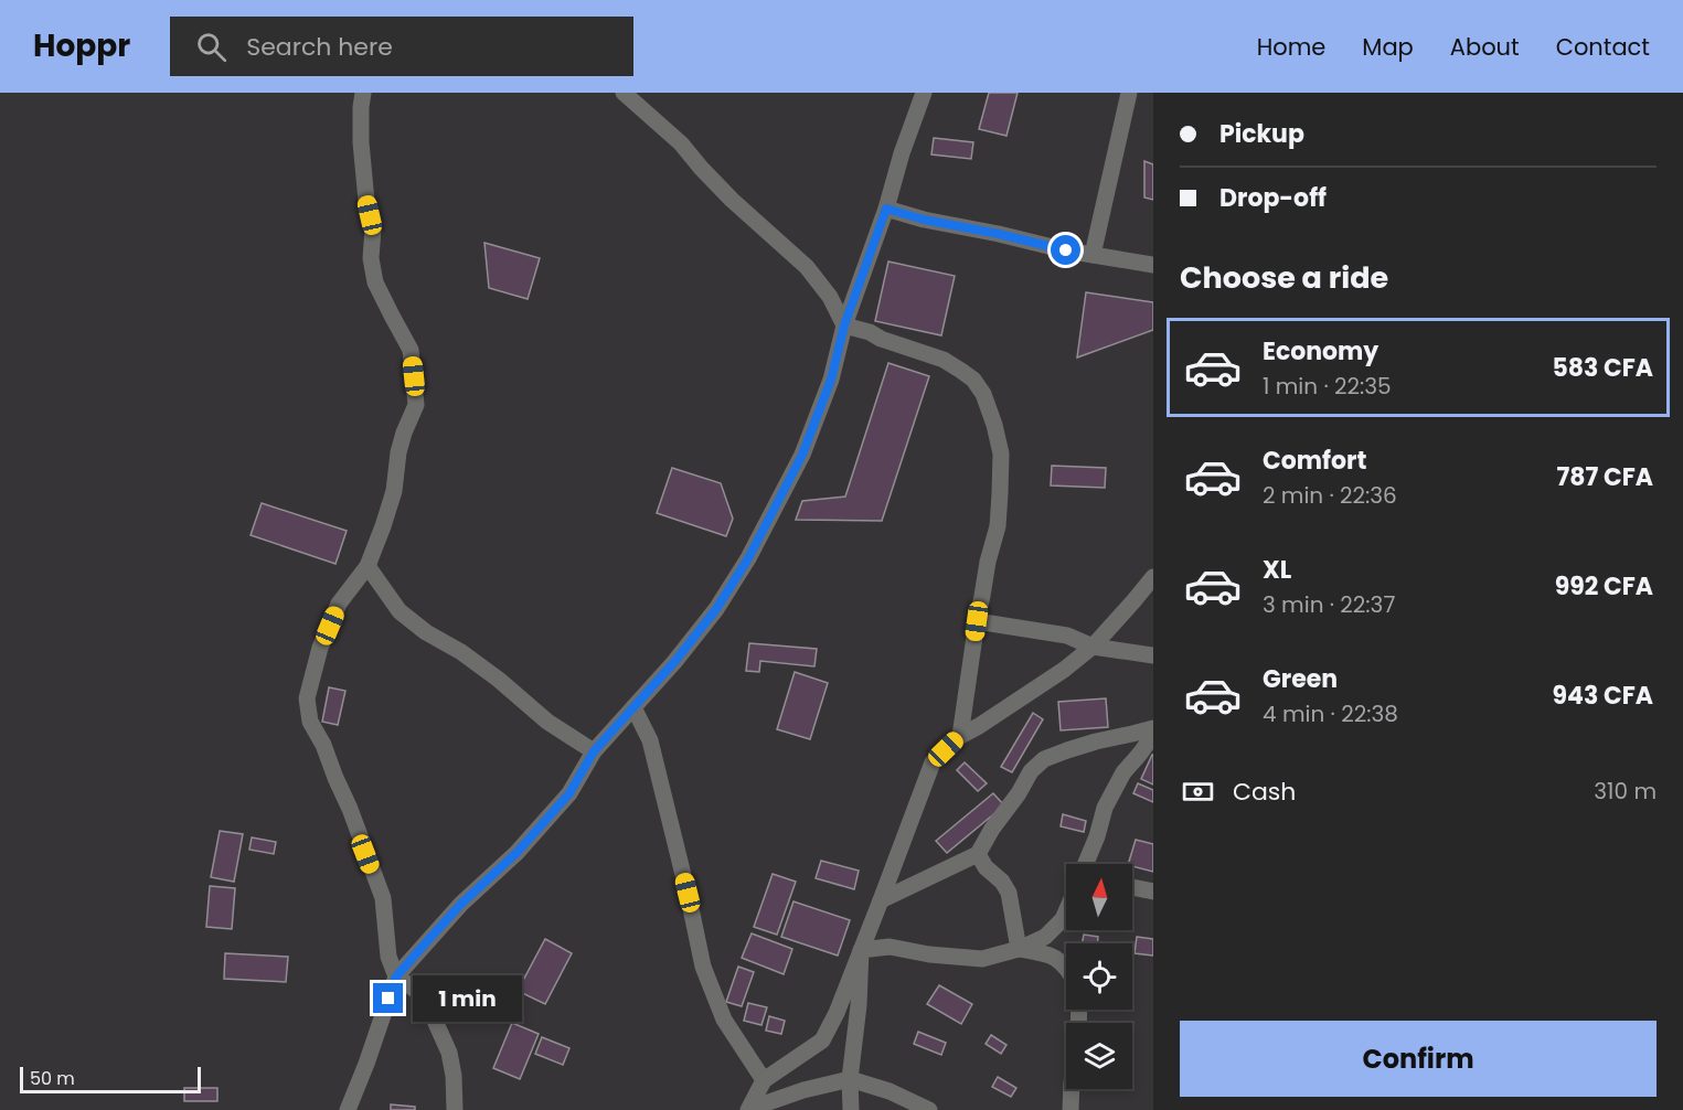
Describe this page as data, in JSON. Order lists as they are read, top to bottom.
{
  "scale_bar": "50 m",
  "north": "top",
  "page": {
    "header": "Hoppr",
    "search": "Search here",
    "nav": [
      "Home",
      "Map",
      "About",
      "Contact"
    ],
    "banner": ["Pickup", "Drop-off"],
    "heading": "Choose a ride",
    "list": [
      {
        "name": "Economy",
        "note": "1 min · 22:35",
        "value": "583 CFA"
      },
      {
        "name": "Comfort",
        "note": "2 min · 22:36",
        "value": "787 CFA"
      },
      {
        "name": "XL",
        "note": "3 min · 22:37",
        "value": "992 CFA"
      },
      {
        "name": "Green",
        "note": "4 min · 22:38",
        "value": "943 CFA"
      }
    ],
    "pay": ["Cash", "310 m"],
    "bubble": "1 min",
    "buttons": "Confirm",
    "scale": "50 m"
  }
}
